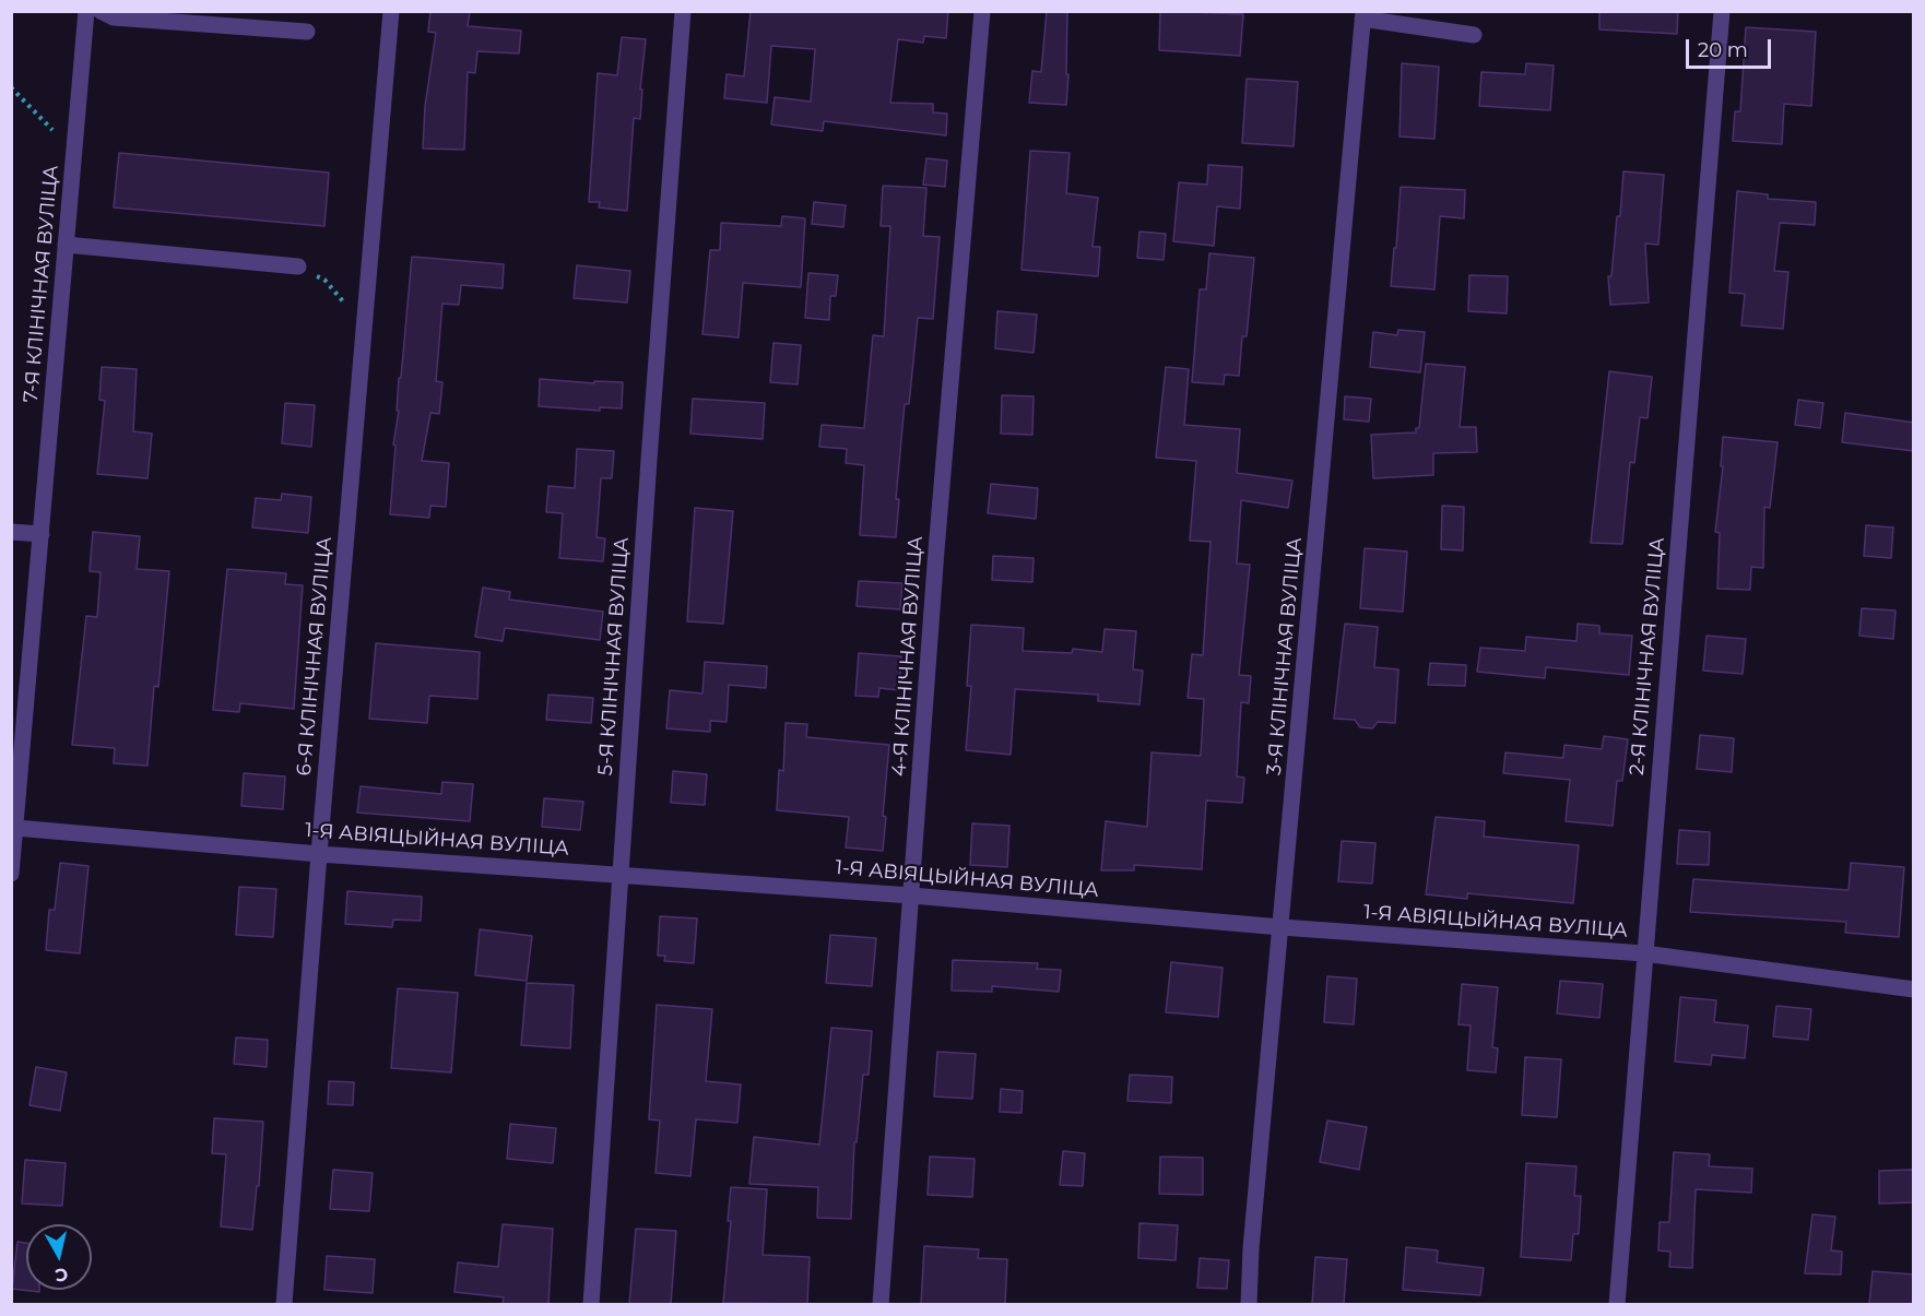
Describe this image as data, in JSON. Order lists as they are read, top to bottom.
{
  "streets": {
    "street": [
      "7-Я КЛІНІЧНАЯ ВУЛІЦА",
      "6-Я КЛІНІЧНАЯ ВУЛІЦА",
      "5-Я КЛІНІЧНАЯ ВУЛІЦА",
      "4-Я КЛІНІЧНАЯ ВУЛІЦА",
      "3-Я КЛІНІЧНАЯ ВУЛІЦА",
      "2-Я КЛІНІЧНАЯ ВУЛІЦА",
      "1-Я АВІЯЦЫЙНАЯ ВУЛІЦА"
    ]
  },
  "crossings": [
    ["7-Я КЛІНІЧНАЯ ВУЛІЦА", "1-Я АВІЯЦЫЙНАЯ ВУЛІЦА"],
    ["6-Я КЛІНІЧНАЯ ВУЛІЦА", "1-Я АВІЯЦЫЙНАЯ ВУЛІЦА"],
    ["5-Я КЛІНІЧНАЯ ВУЛІЦА", "1-Я АВІЯЦЫЙНАЯ ВУЛІЦА"],
    ["4-Я КЛІНІЧНАЯ ВУЛІЦА", "1-Я АВІЯЦЫЙНАЯ ВУЛІЦА"],
    ["3-Я КЛІНІЧНАЯ ВУЛІЦА", "1-Я АВІЯЦЫЙНАЯ ВУЛІЦА"],
    ["2-Я КЛІНІЧНАЯ ВУЛІЦА", "1-Я АВІЯЦЫЙНАЯ ВУЛІЦА"]
  ],
  "scale_bar": "20 m",
  "north": "bottom"
}
